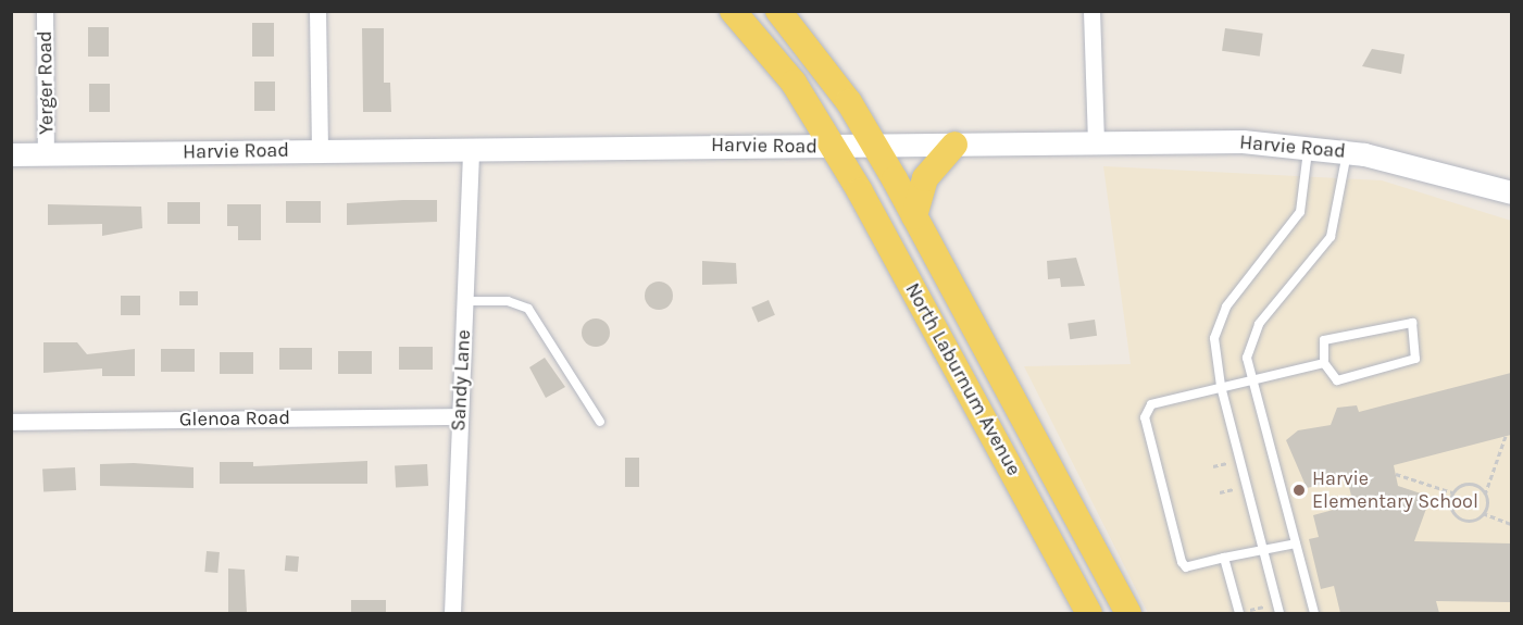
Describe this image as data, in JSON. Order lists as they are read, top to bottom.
{
  "streets": {
    "main road": ["North Laburnum Avenue"],
    "street": [
      "Yerger Road",
      "Harvie Road",
      "Sandy Lane",
      "Glenoa Road"
    ]
  },
  "crossings": [
    ["Yerger Road", "Harvie Road"],
    ["Harvie Road", "North Laburnum Avenue"],
    ["Harvie Road", "Sandy Lane"],
    ["Sandy Lane", "Glenoa Road"]
  ],
  "places": ["Harvie Elementary School"]
}
